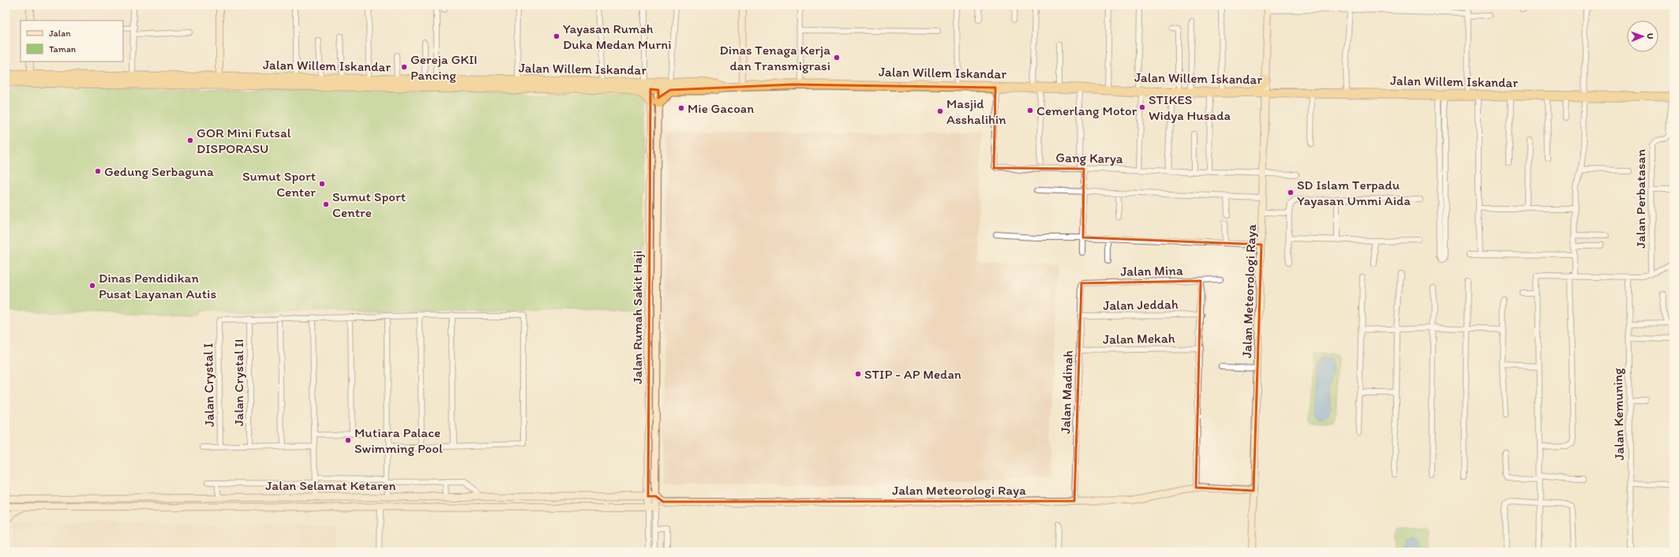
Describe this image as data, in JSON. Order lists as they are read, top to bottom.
{
  "streets": {
    "highway": ["Jalan Willem Iskandar"],
    "street": [
      "Gang Karya",
      "Jalan Perbatasan",
      "Jalan Mina",
      "Jalan Meteorologi Raya",
      "Jalan Jeddah",
      "Jalan Rumah Sakit Haji",
      "Jalan Mekah",
      "Jalan Crystal II",
      "Jalan Crystal I",
      "Jalan Madinah",
      "Jalan Kemuning",
      "Jalan Selamat Ketaren"
    ]
  },
  "crossings": [
    ["Jalan Willem Iskandar", "Gang Karya"],
    ["Jalan Willem Iskandar", "Jalan Perbatasan"],
    ["Jalan Willem Iskandar", "Jalan Meteorologi Raya"],
    ["Jalan Willem Iskandar", "Jalan Rumah Sakit Haji"],
    ["Gang Karya", "Jalan Meteorologi Raya"],
    ["Jalan Mina", "Jalan Madinah"],
    ["Jalan Meteorologi Raya", "Jalan Madinah"],
    ["Jalan Jeddah", "Jalan Madinah"],
    ["Jalan Rumah Sakit Haji", "Jalan Selamat Ketaren"],
    ["Jalan Mekah", "Jalan Madinah"],
    ["Jalan Crystal II", "Jalan Crystal I"]
  ],
  "places": [
    "Yayasan Rumah Duka Medan Murni",
    "Dinas Tenaga Kerja dan Transmigrasi",
    "Gereja GKII Pancing",
    "STIKES Widya Husada",
    "Mie Gacoan",
    "Cemerlang Motor",
    "Masjid Asshalihin",
    "GOR Mini Futsal DISPORASU",
    "Gedung Serbaguna",
    "Sumut Sport Center",
    "SD Islam Terpadu Yayasan Ummi Aida",
    "Sumut Sport Centre",
    "Dinas Pendidikan Pusat Layanan Autis",
    "STIP - AP Medan",
    "Mutiara Palace Swimming Pool"
  ],
  "legend": ["Jalan", "Taman"],
  "north": "right"
}
